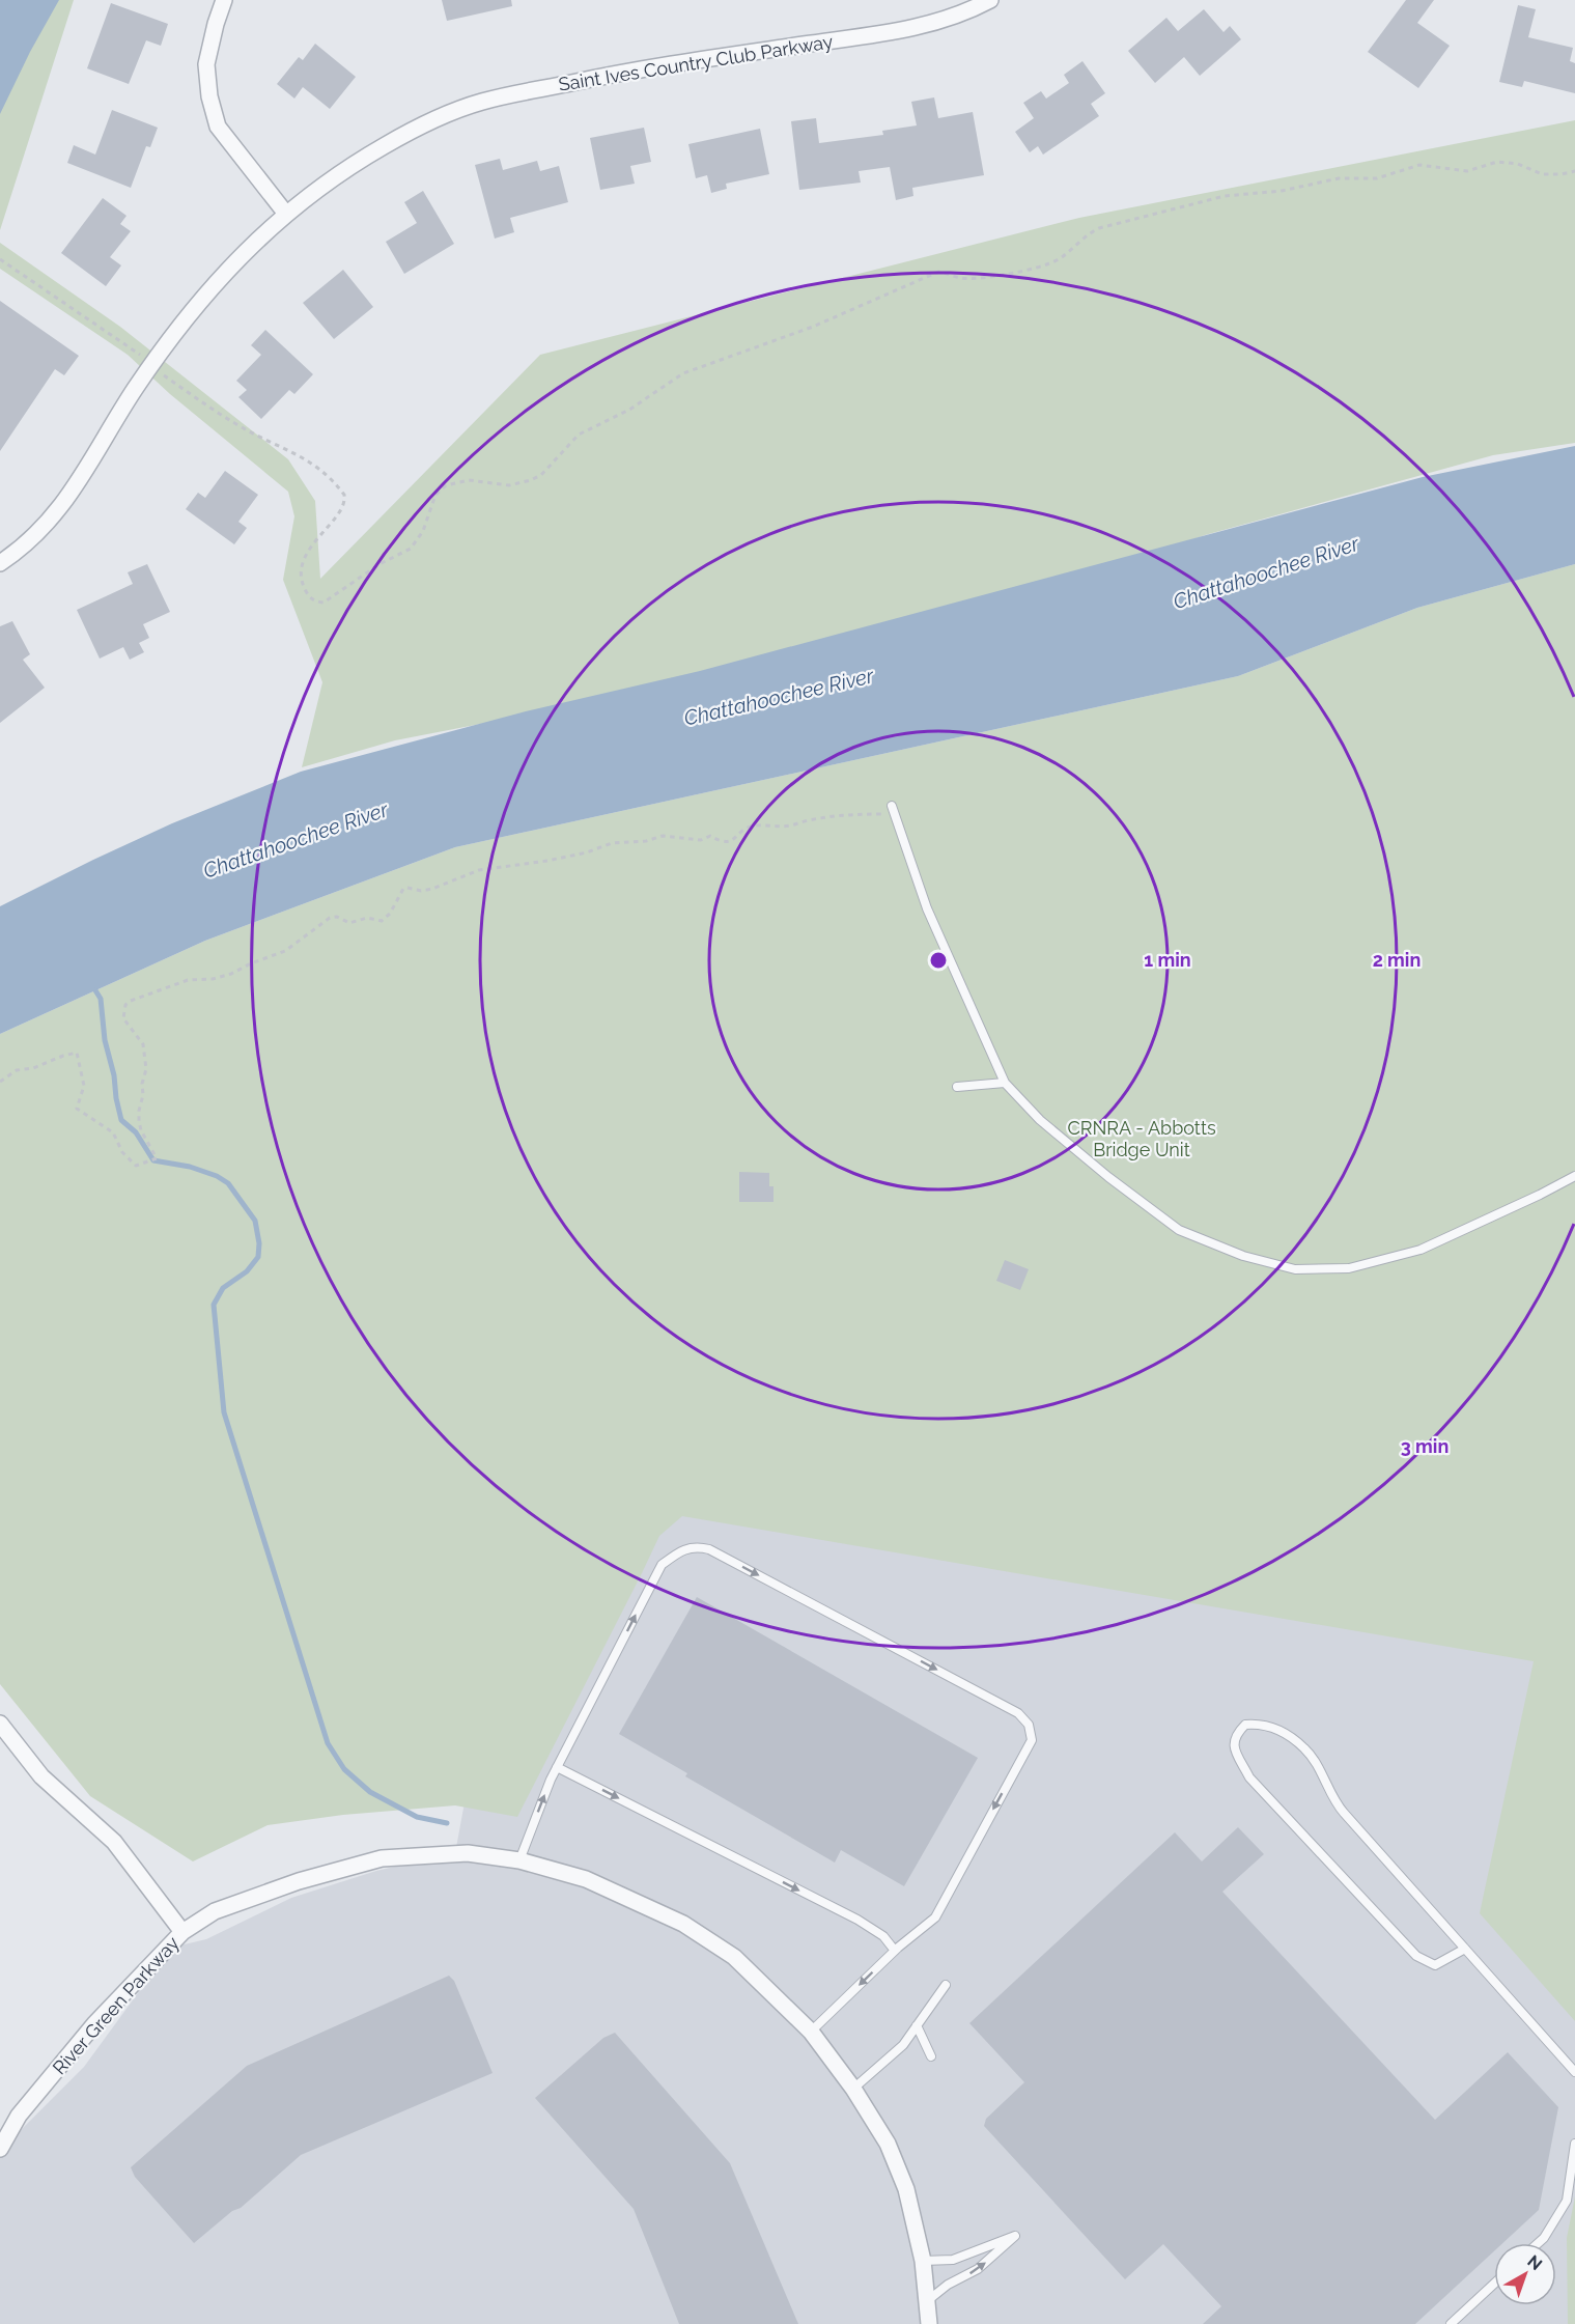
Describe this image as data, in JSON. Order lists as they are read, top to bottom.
{
  "streets": {
    "street": ["Saint Ives Country Club Parkway", "River Green Parkway"]
  },
  "water": ["Chattahoochee River"],
  "parks": ["CRNRA - Abbotts Bridge Unit"],
  "north": "top right",
  "rings": ["1 min", "2 min", "3 min"]
}
